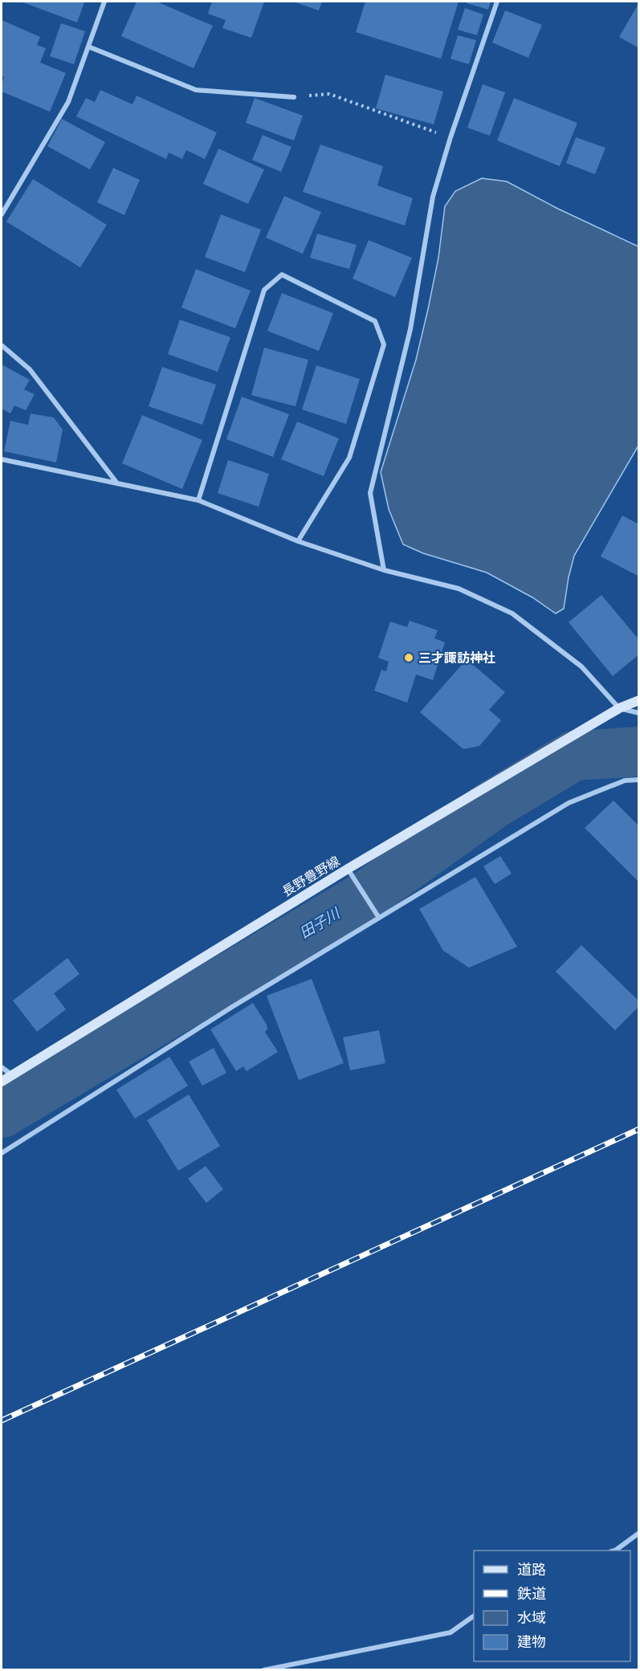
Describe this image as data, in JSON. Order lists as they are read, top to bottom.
{
  "streets": {
    "main road": ["長野豊野線"]
  },
  "water": ["田子川"],
  "places": ["三才諏訪神社"],
  "legend": [
    "道路",
    "鉄道",
    "水域",
    "建物"
  ]
}
